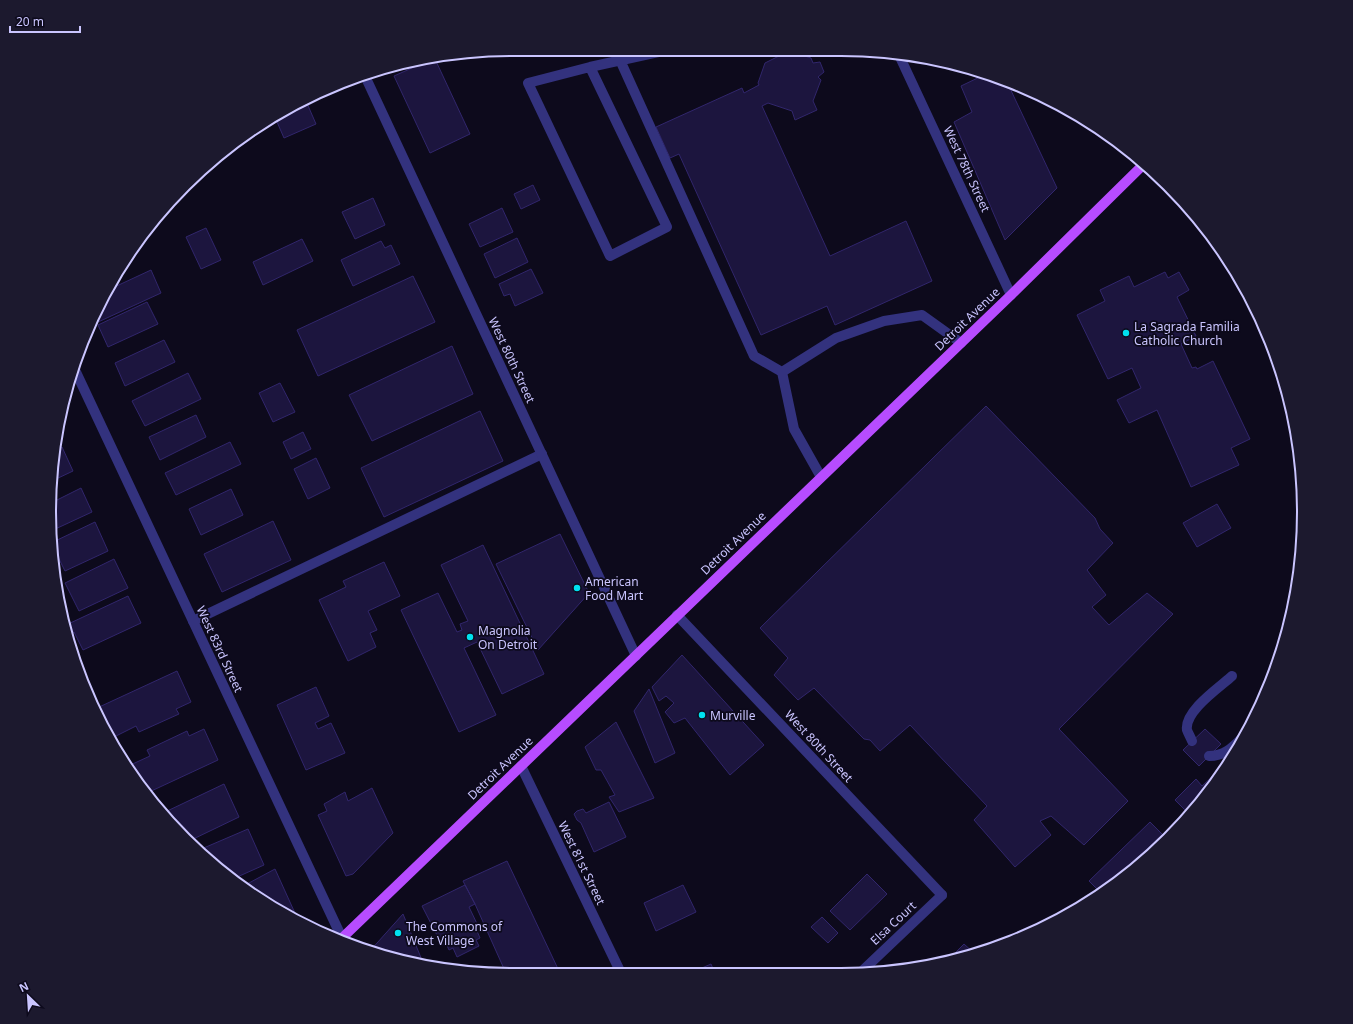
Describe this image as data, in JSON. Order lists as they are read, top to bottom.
{
  "streets": {
    "main road": ["Detroit Avenue"],
    "street": [
      "West 78th Street",
      "West 80th Street",
      "West 83rd Street",
      "West 81st Street",
      "Elsa Court"
    ]
  },
  "crossings": [
    ["West 78th Street", "Detroit Avenue"],
    ["Detroit Avenue", "West 80th Street"],
    ["Detroit Avenue", "West 81st Street"],
    ["West 80th Street", "Elsa Court"]
  ],
  "places": [
    "La Sagrada Familia Catholic Church",
    "American Food Mart",
    "Magnolia On Detroit",
    "Murville",
    "The Commons of West Village"
  ],
  "scale_bar": "20 m",
  "north": "top left"
}
